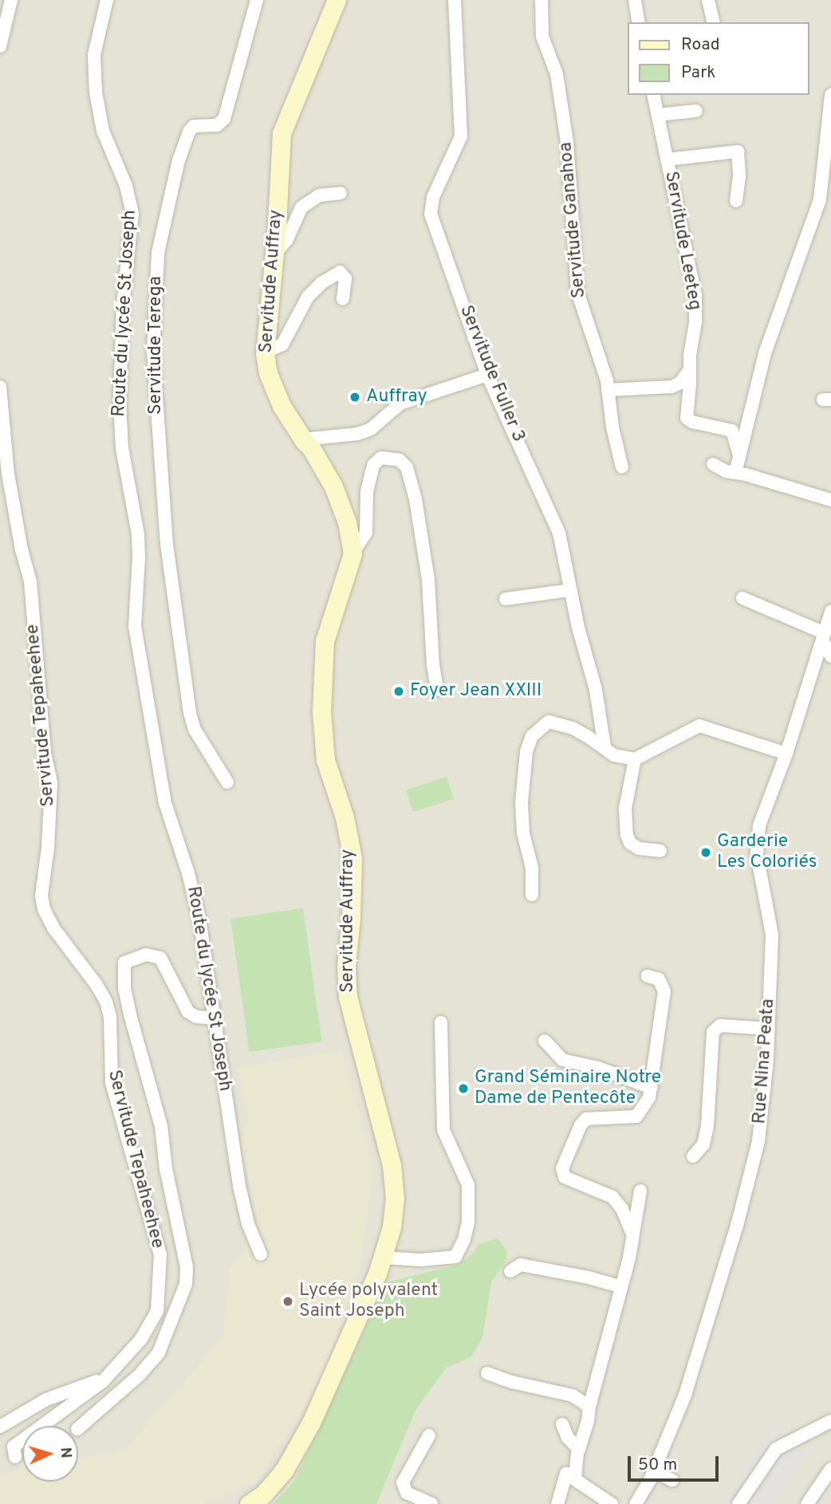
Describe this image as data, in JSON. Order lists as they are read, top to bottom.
{
  "streets": {
    "street": [
      "Servitude Ganahoa",
      "Servitude Leeteg",
      "Servitude Auffray",
      "Route du lycée St Joseph",
      "Servitude Terega",
      "Servitude Fuller 3",
      "Servitude Tepaheehee",
      "Rue Nina Peata"
    ]
  },
  "places": [
    "Auffray",
    "Foyer Jean XXIII",
    "Garderie Les Coloriés",
    "Grand Séminaire Notre Dame de Pentecôte",
    "Lycée polyvalent Saint Joseph"
  ],
  "legend": ["Road", "Park"],
  "scale_bar": "50 m",
  "north": "right"
}
